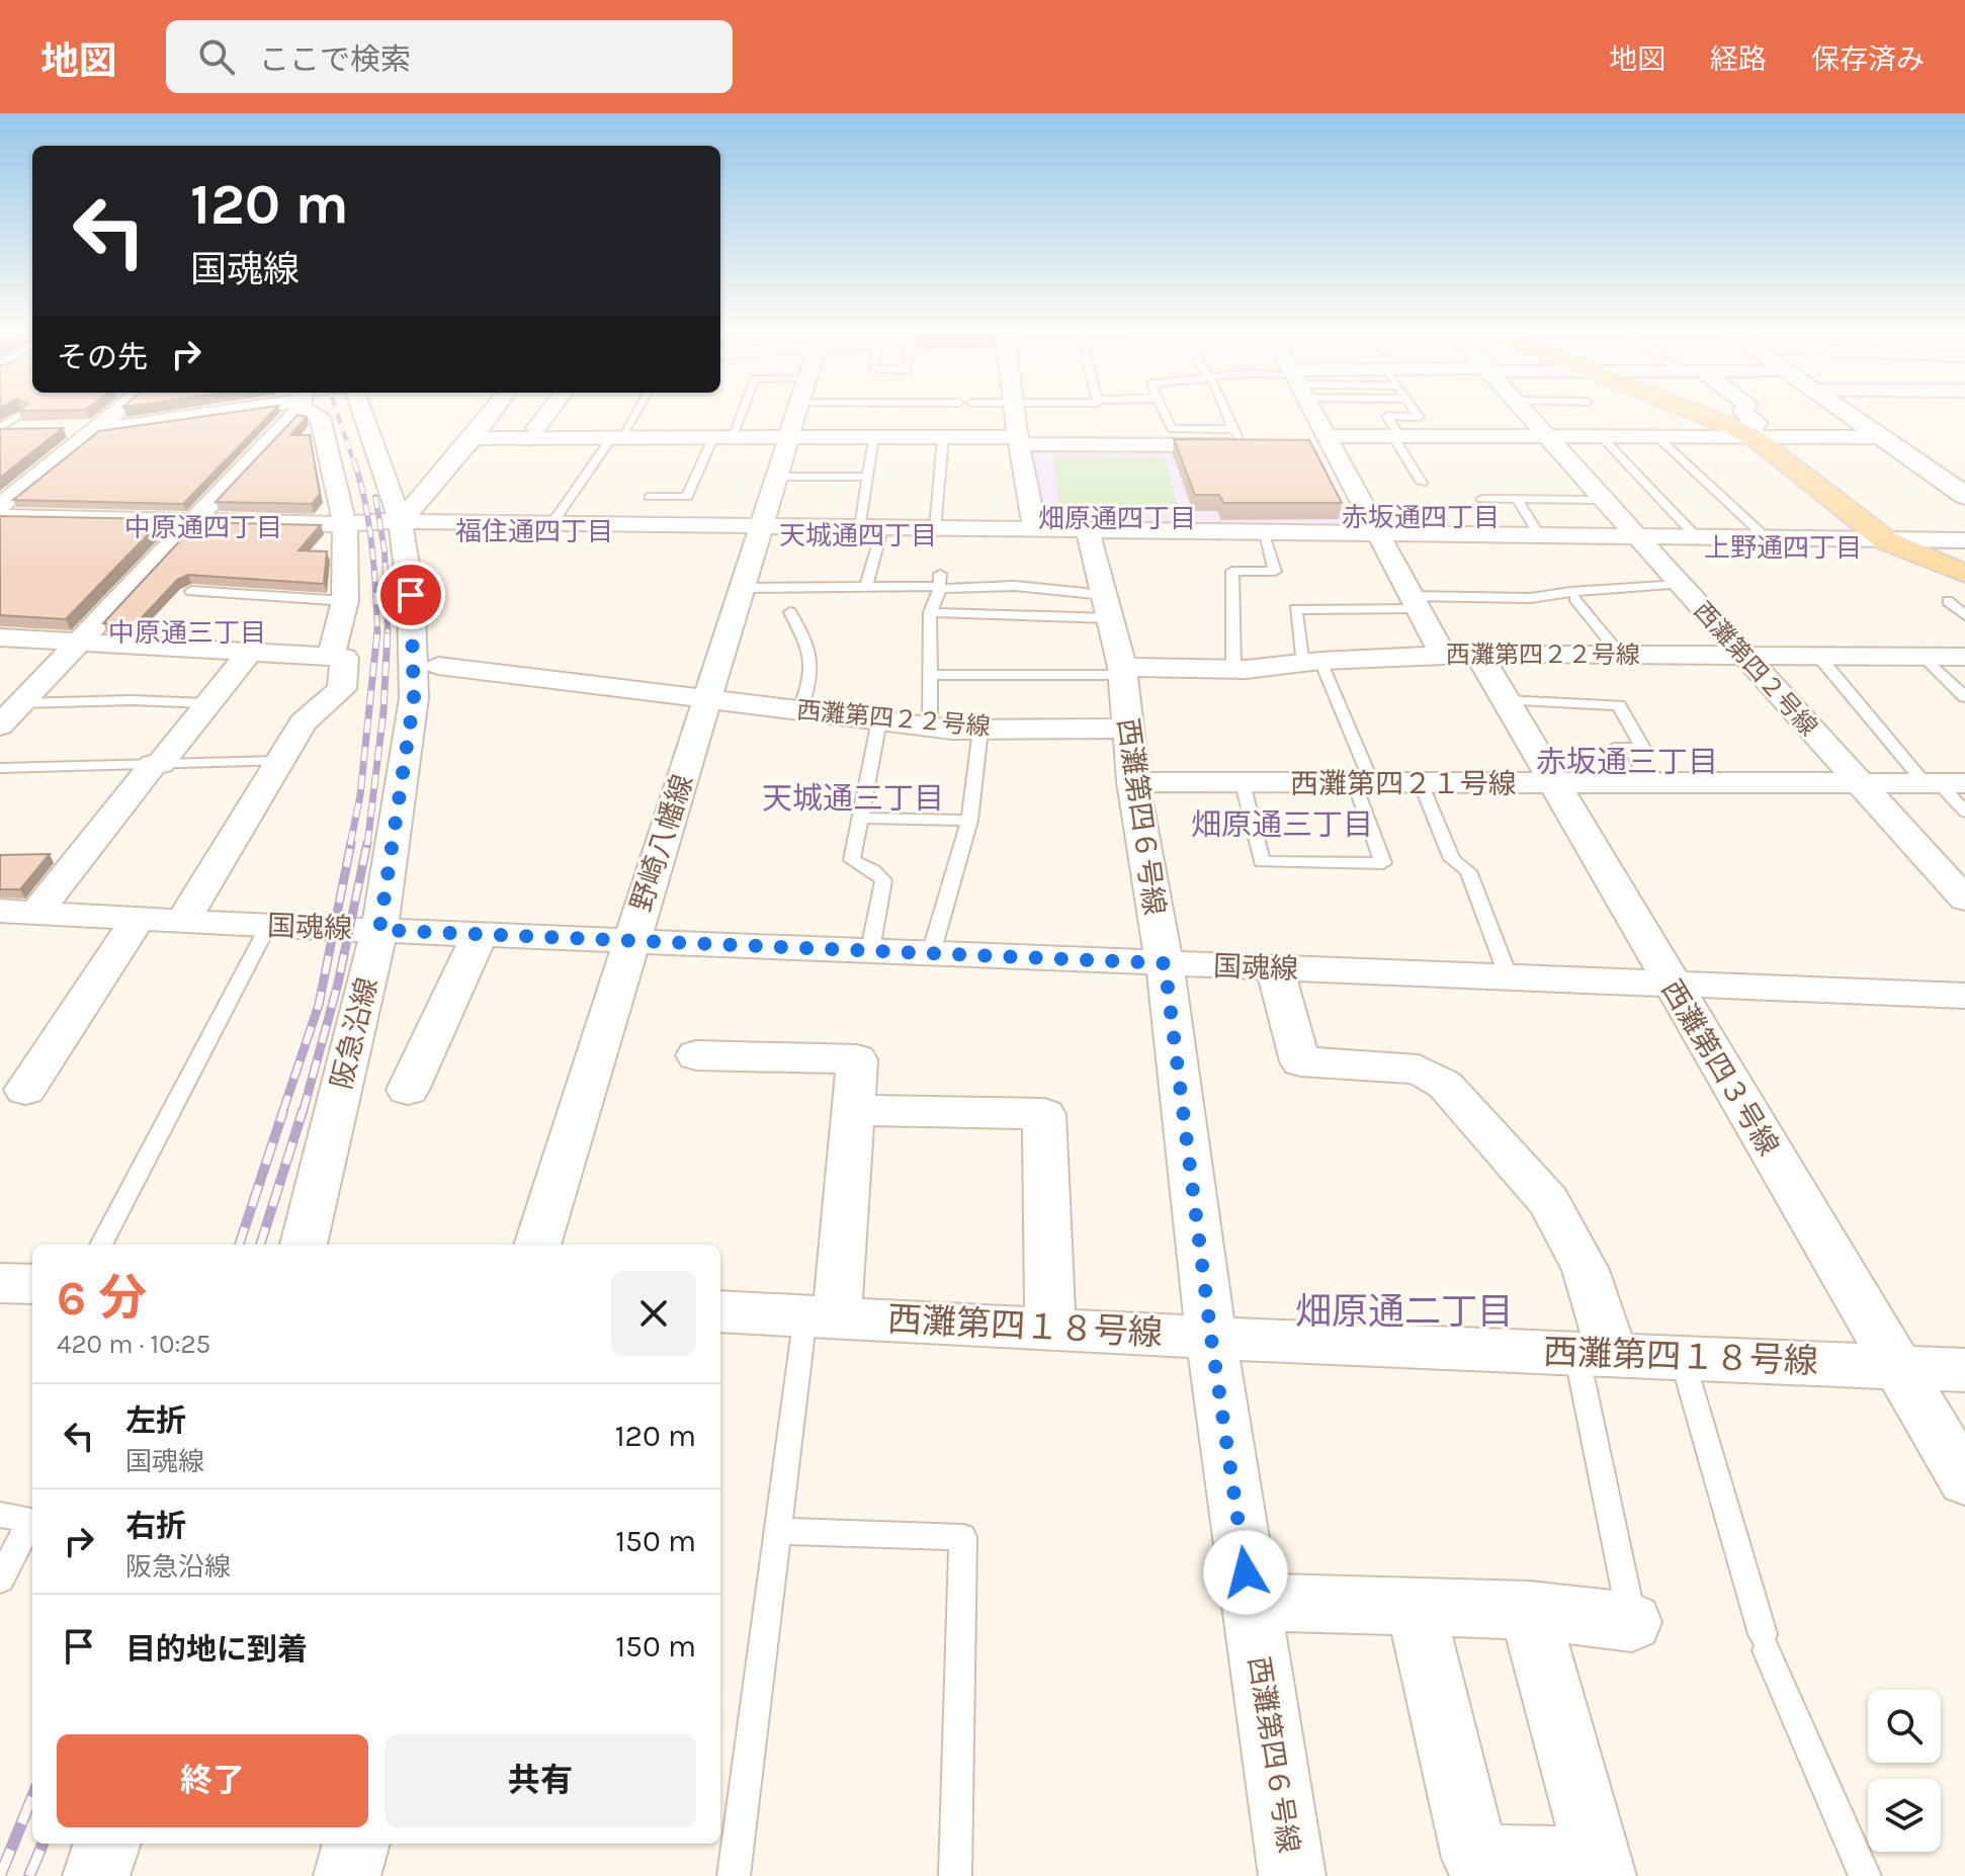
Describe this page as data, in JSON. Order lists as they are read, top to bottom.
{
  "streets": {
    "street": [
      "西灘第四２２号線",
      "西灘第四２号線",
      "西灘第四２１号線",
      "西灘第四６号線",
      "野崎八幡線",
      "国魂線",
      "阪急沿線",
      "西灘第四３号線",
      "西灘第四１８号線"
    ]
  },
  "crossings": [
    ["西灘第四２２号線", "西灘第四２号線"],
    ["西灘第四２２号線", "西灘第四６号線"],
    ["西灘第四２２号線", "野崎八幡線"],
    ["西灘第四２２号線", "西灘第四３号線"],
    ["西灘第四２号線", "西灘第四２１号線"],
    ["西灘第四２１号線", "西灘第四６号線"],
    ["西灘第四２１号線", "西灘第四３号線"],
    ["西灘第四６号線", "国魂線"],
    ["西灘第四６号線", "西灘第四１８号線"],
    ["野崎八幡線", "国魂線"],
    ["国魂線", "阪急沿線"],
    ["国魂線", "西灘第四３号線"],
    ["西灘第四３号線", "西灘第四１８号線"]
  ],
  "districts": [
    "赤坂通四丁目",
    "畑原通四丁目",
    "中原通四丁目",
    "福住通四丁目",
    "天城通四丁目",
    "上野通四丁目",
    "中原通三丁目",
    "赤坂通三丁目",
    "天城通三丁目",
    "畑原通三丁目",
    "畑原通二丁目"
  ],
  "page": {
    "header": "地図",
    "search": "ここで検索",
    "nav": ["地図", "経路", "保存済み"],
    "turn": ["120 m", "国魂線"],
    "then": "その先",
    "heading": ["6 分", "420 m · 10:25"],
    "list": [
      {
        "name": "左折",
        "note": "国魂線",
        "value": "120 m"
      },
      {
        "name": "右折",
        "note": "阪急沿線",
        "value": "150 m"
      },
      {
        "name": "目的地に到着",
        "value": "150 m"
      }
    ],
    "buttons": ["終了", "共有"]
  }
}
